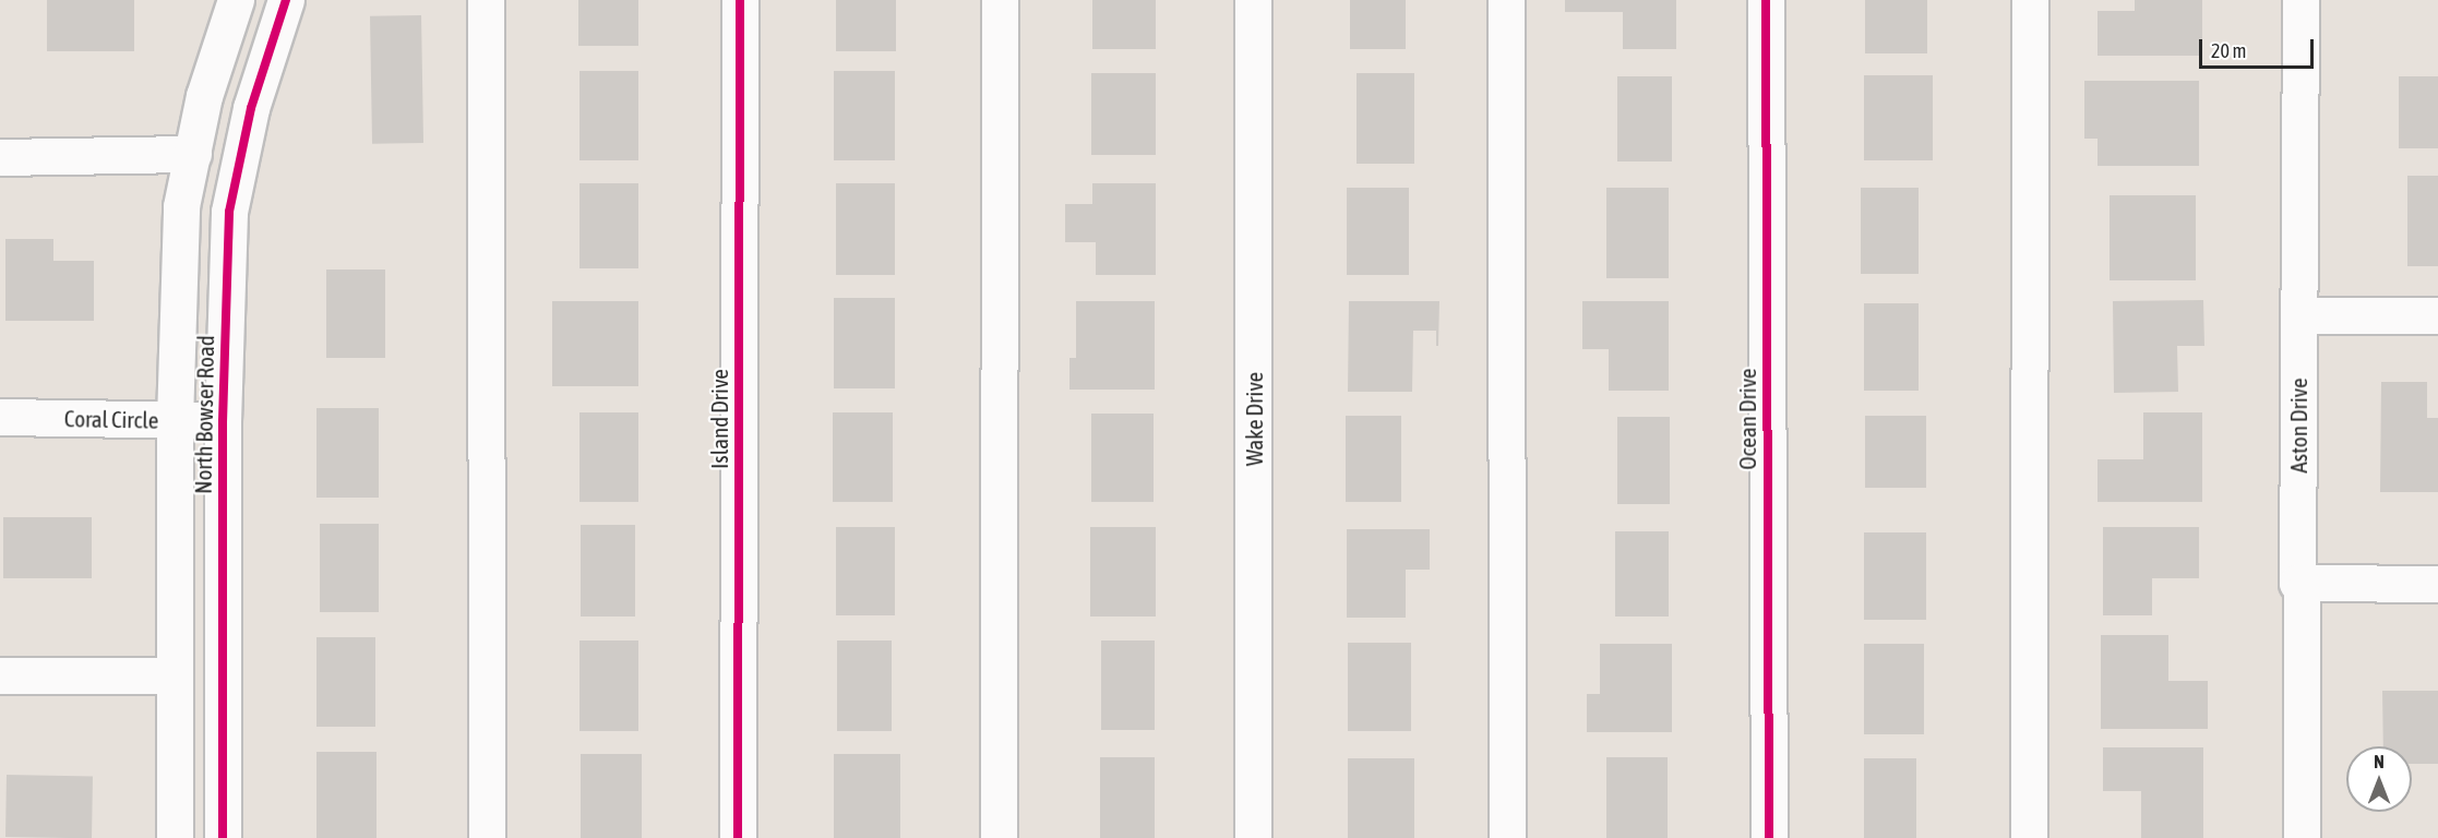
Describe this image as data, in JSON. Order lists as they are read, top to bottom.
{
  "streets": {
    "street": [
      "North Bowser Road",
      "Coral Circle",
      "Island Drive",
      "Wake Drive",
      "Ocean Drive",
      "Aston Drive"
    ]
  },
  "crossings": [
    ["North Bowser Road", "Coral Circle"]
  ],
  "scale_bar": "20 m",
  "north": "top"
}
